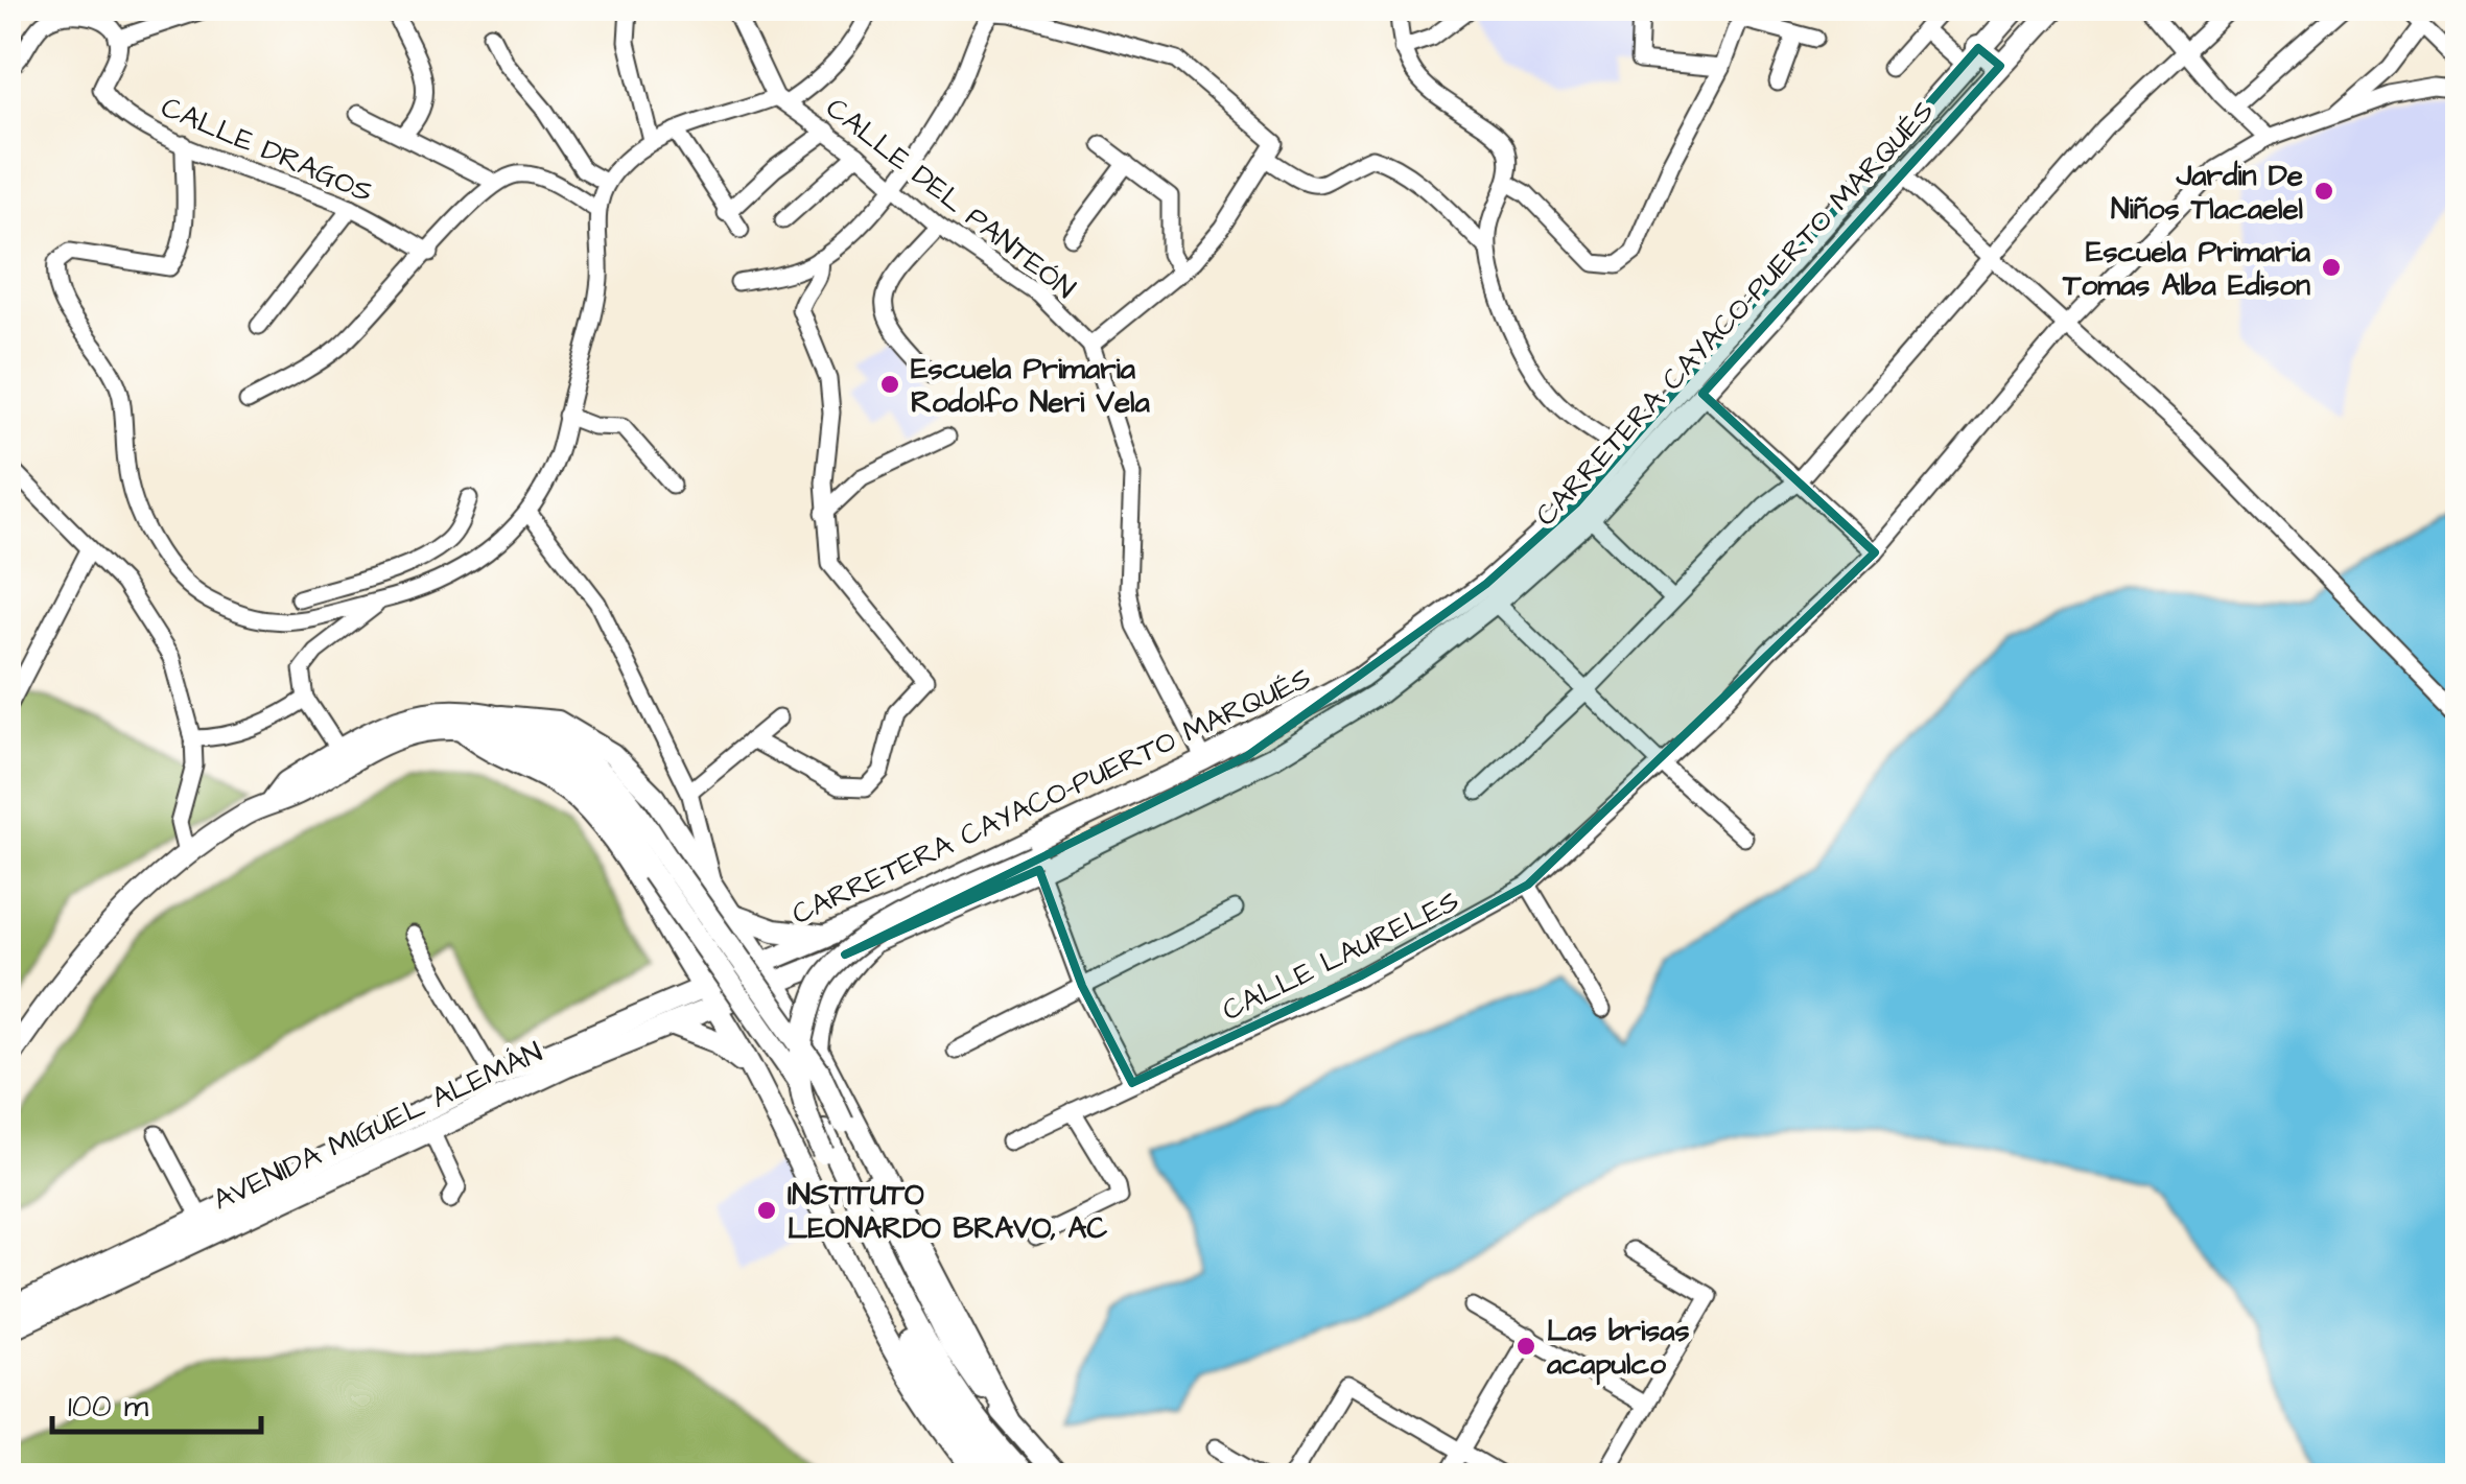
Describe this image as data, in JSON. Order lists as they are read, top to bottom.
{
  "streets": {
    "main road": ["CARRETERA CAYACO-PUERTO MARQUÉS", "AVENIDA MIGUEL ALEMÁN"],
    "street": ["CALLE DRAGOS", "CALLE DEL PANTEÓN", "CALLE LAURELES"]
  },
  "crossings": [
    ["CALLE DEL PANTEÓN", "CARRETERA CAYACO-PUERTO MARQUÉS"],
    ["CARRETERA CAYACO-PUERTO MARQUÉS", "AVENIDA MIGUEL ALEMÁN"]
  ],
  "places": [
    "Jardin De Niños Tlacaelel",
    "Escuela Primaria Tomas Alba Edison",
    "Escuela Primaria Rodolfo Neri Vela",
    "INSTITUTO LEONARDO BRAVO, AC",
    "Las brisas acapulco"
  ],
  "scale_bar": "100 m"
}
